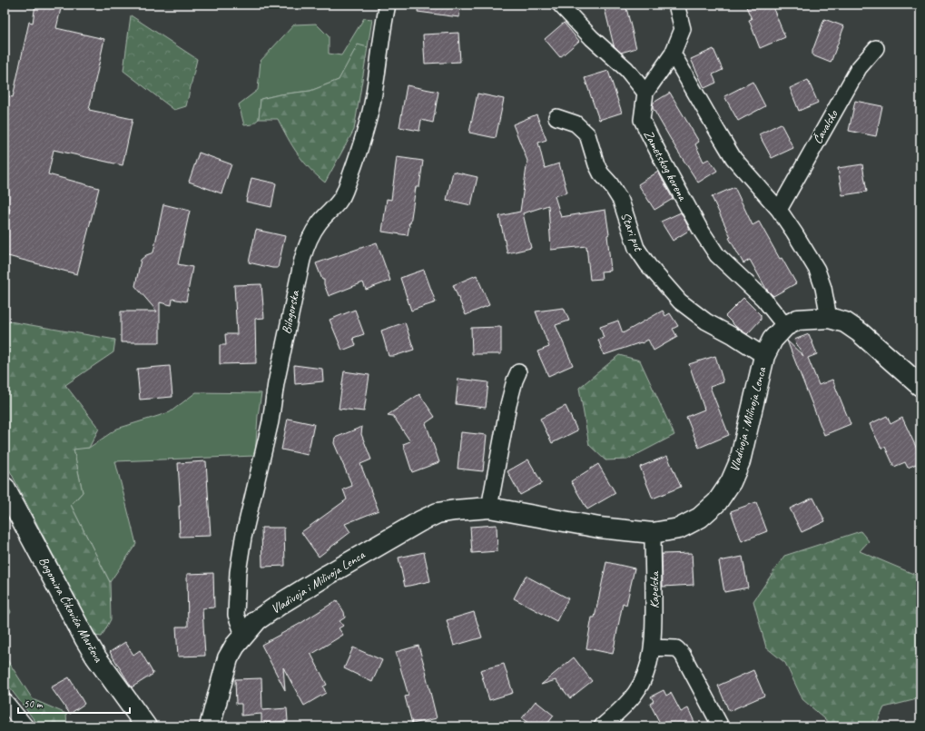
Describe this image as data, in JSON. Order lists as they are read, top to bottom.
{
  "streets": {
    "street": [
      "Čavalsko",
      "Zametskog korena",
      "Stari put",
      "Bilogorska",
      "Vladivoja i Milivoja Lenca",
      "Kapelska",
      "Bogomira Ćikovića Marčeva"
    ]
  },
  "crossings": [
    ["Zametskog korena", "Vladivoja i Milivoja Lenca"],
    ["Stari put", "Vladivoja i Milivoja Lenca"],
    ["Bilogorska", "Vladivoja i Milivoja Lenca"],
    ["Vladivoja i Milivoja Lenca", "Kapelska"]
  ],
  "scale_bar": "50 m"
}
